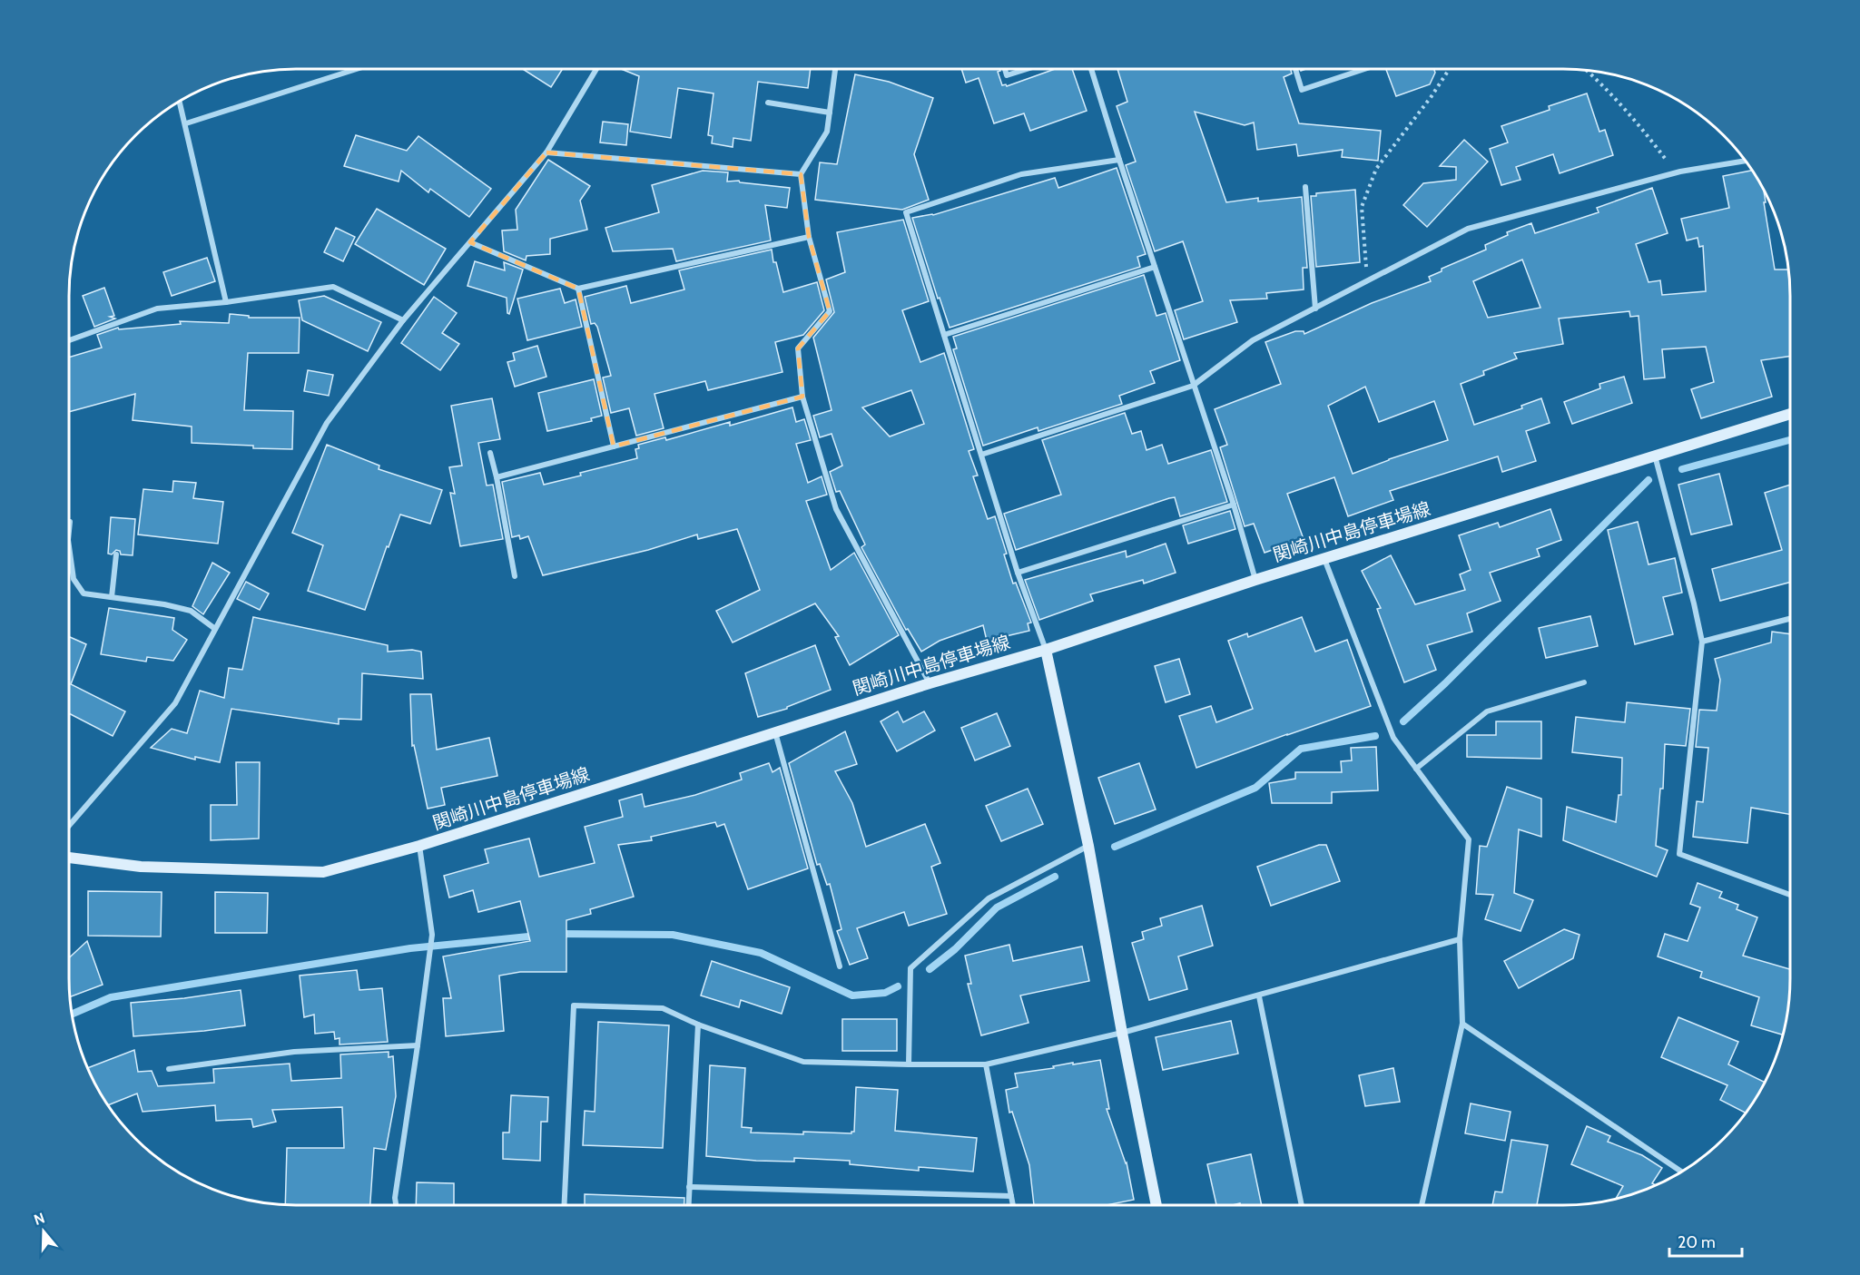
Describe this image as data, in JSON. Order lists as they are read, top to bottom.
{
  "streets": {
    "main road": ["関崎川中島停車場線"]
  },
  "scale_bar": "20 m",
  "north": "top"
}
